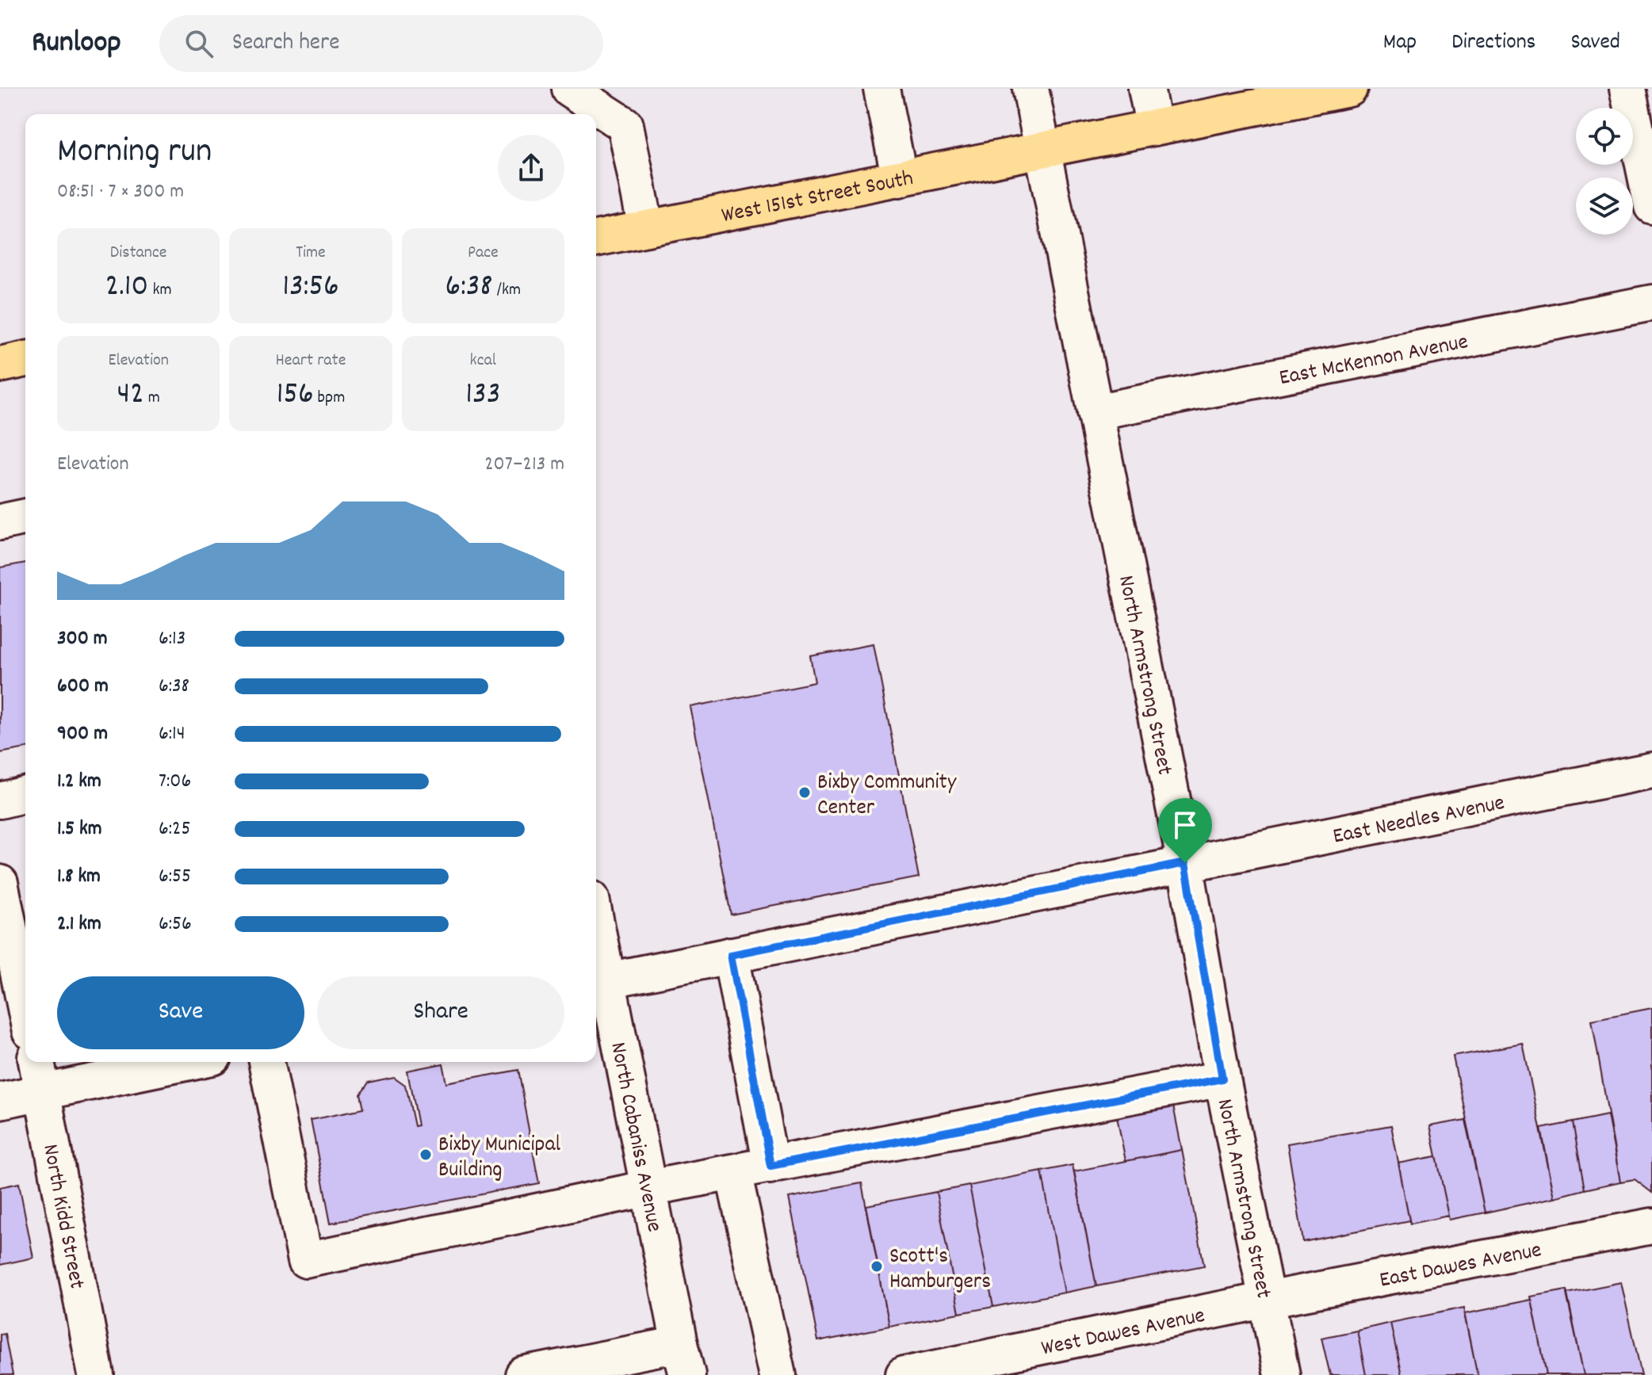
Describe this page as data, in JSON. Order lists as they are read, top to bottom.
{
  "streets": {
    "main road": ["West 151st Street South"],
    "street": [
      "East McKennon Avenue",
      "North Armstrong Street",
      "East Needles Avenue",
      "North Cabaniss Avenue",
      "North Kidd Street",
      "East Dawes Avenue",
      "West Dawes Avenue"
    ]
  },
  "crossings": [
    ["West 151st Street South", "North Armstrong Street"],
    ["East McKennon Avenue", "North Armstrong Street"],
    ["North Armstrong Street", "East Needles Avenue"],
    ["North Armstrong Street", "East Dawes Avenue"],
    ["North Armstrong Street", "West Dawes Avenue"],
    ["East Needles Avenue", "North Cabaniss Avenue"],
    ["East Dawes Avenue", "West Dawes Avenue"]
  ],
  "places": ["Bixby Community Center", "Bixby Municipal Building", "Scott's Hamburgers"],
  "page": {
    "header": "Runloop",
    "search": "Search here",
    "nav": ["Map", "Directions", "Saved"],
    "heading": ["Morning run", "08:51 · 7 × 300 m"],
    "stats": [
      ["Distance", "2.10 km"],
      ["Time", "13:56"],
      ["Pace", "6:38 /km"],
      ["Elevation", "42 m"],
      ["Heart rate", "156 bpm"],
      ["kcal", "133"]
    ],
    "chart": ["Elevation", "207–213 m"],
    "list": [
      {
        "name": "300 m",
        "note": "6:13"
      },
      {
        "name": "600 m",
        "note": "6:38"
      },
      {
        "name": "900 m",
        "note": "6:14"
      },
      {
        "name": "1.2 km",
        "note": "7:06"
      },
      {
        "name": "1.5 km",
        "note": "6:25"
      },
      {
        "name": "1.8 km",
        "note": "6:55"
      },
      {
        "name": "2.1 km",
        "note": "6:56"
      }
    ],
    "buttons": ["Save", "Share"]
  }
}
